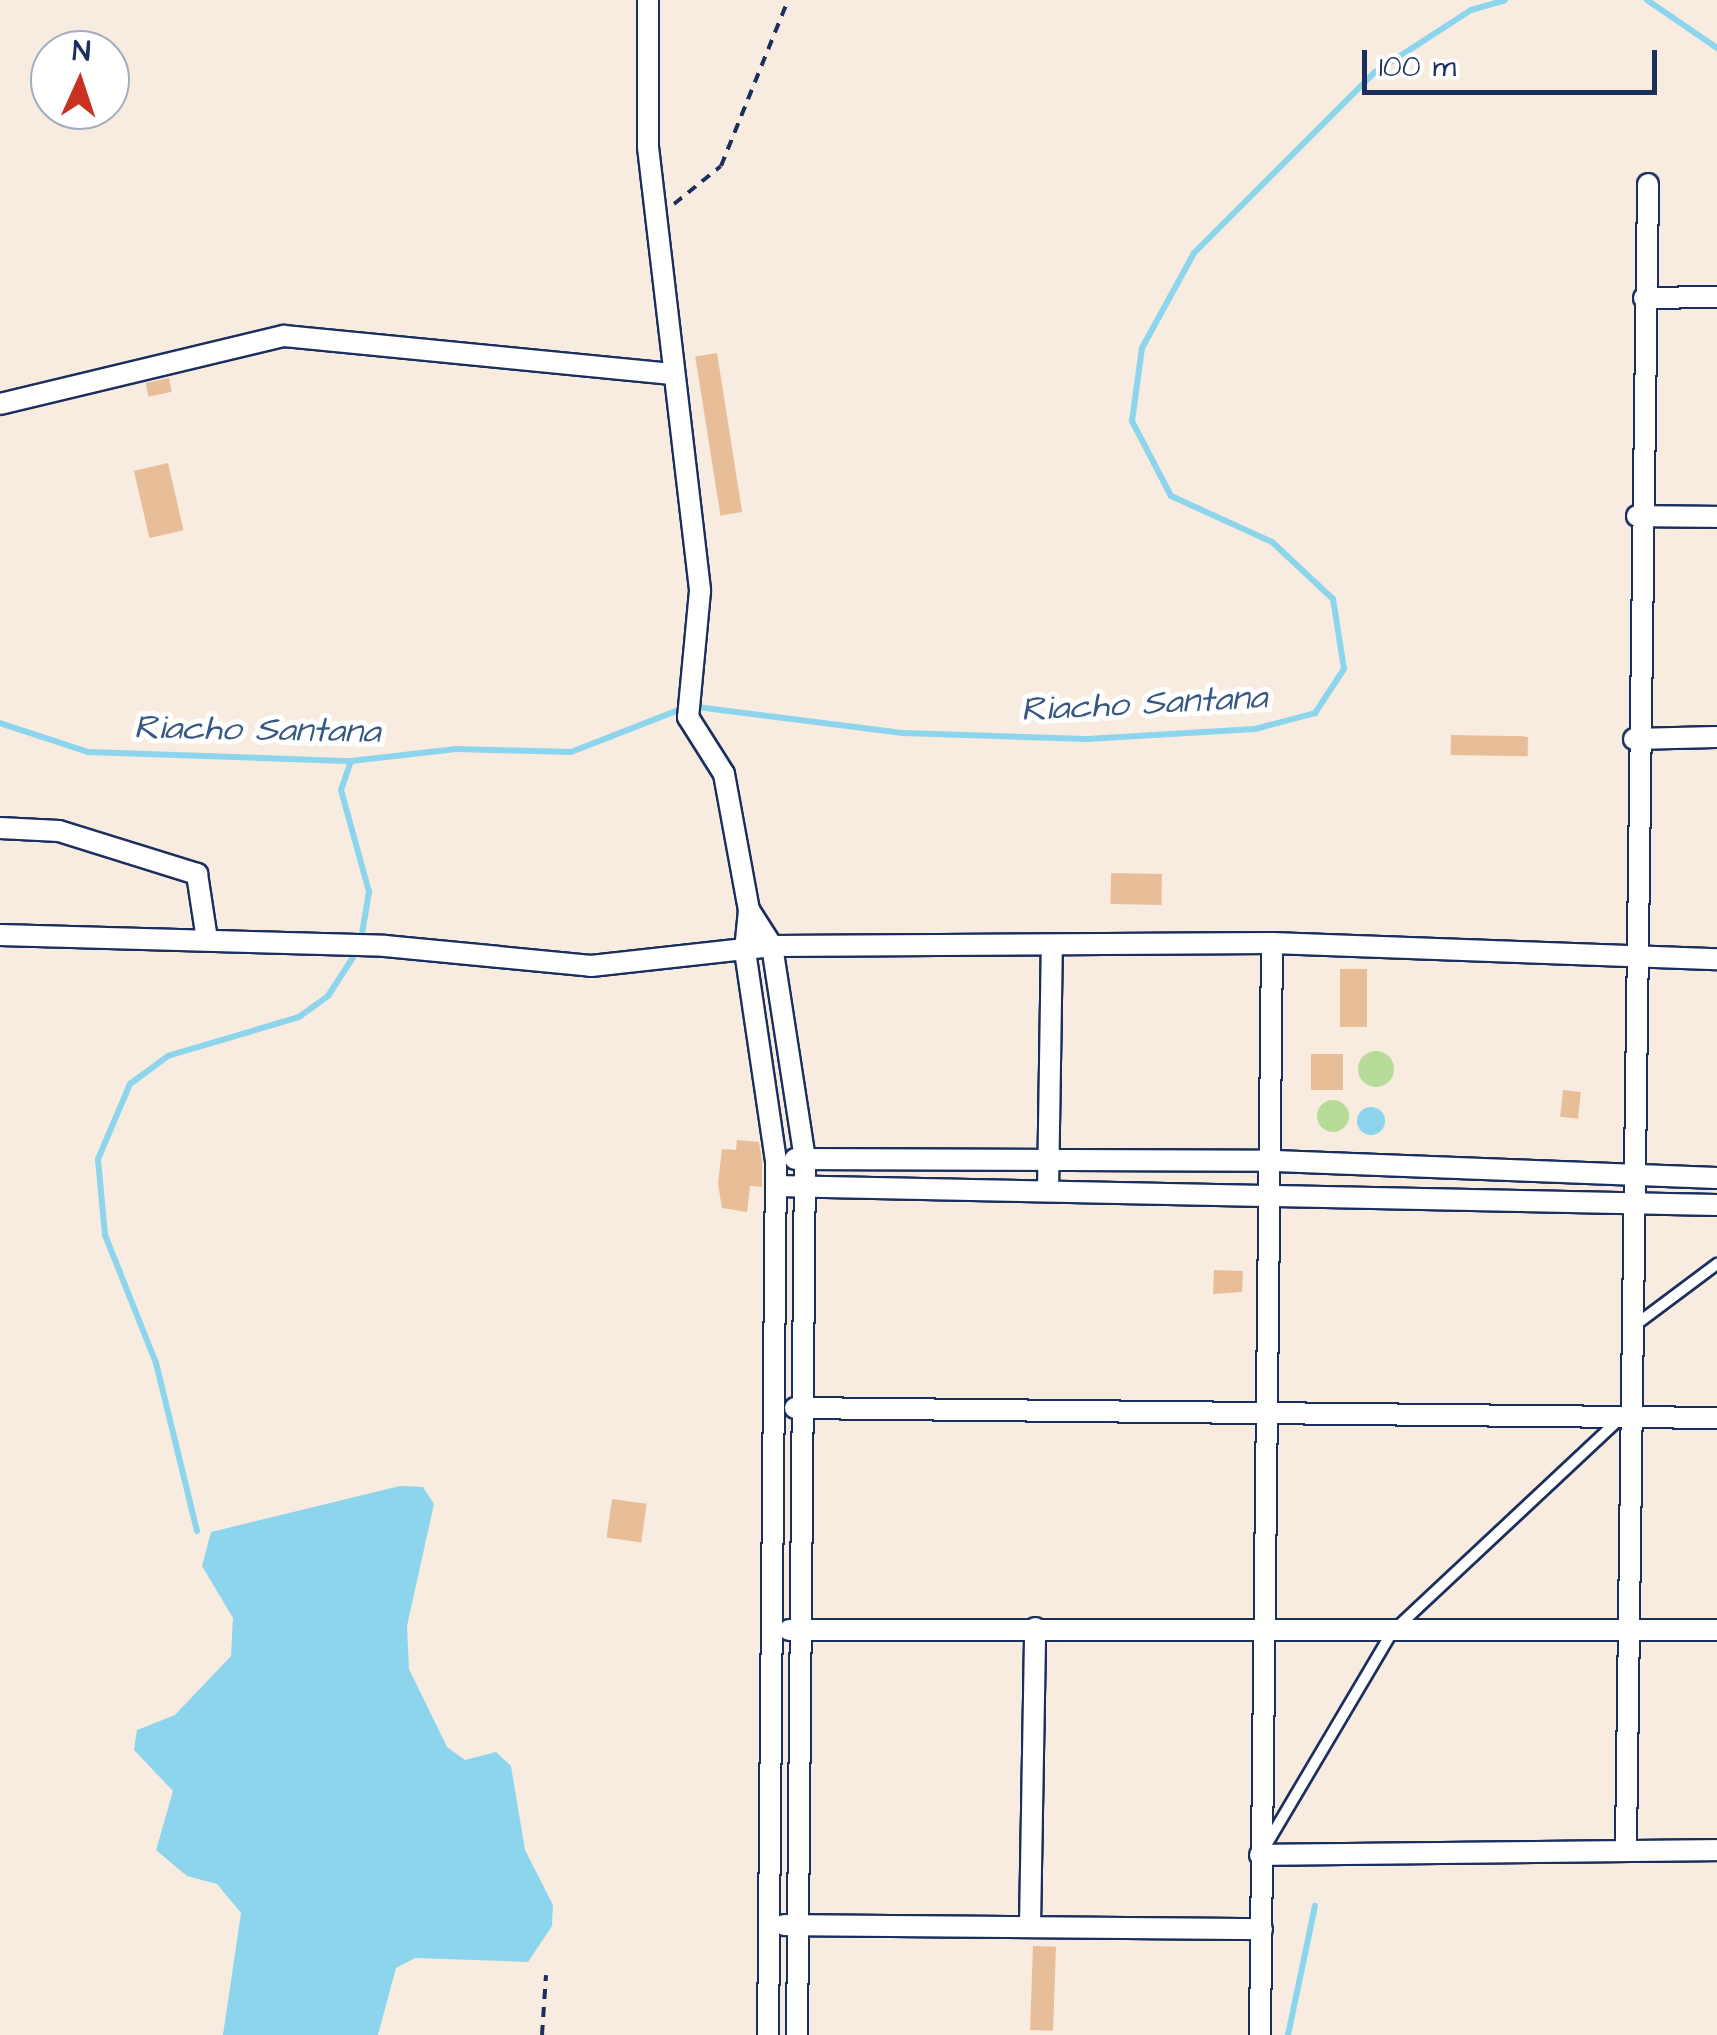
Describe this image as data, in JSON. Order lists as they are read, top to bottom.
{
  "water": ["Riacho Santana"],
  "scale_bar": "100 m",
  "north": "top"
}
